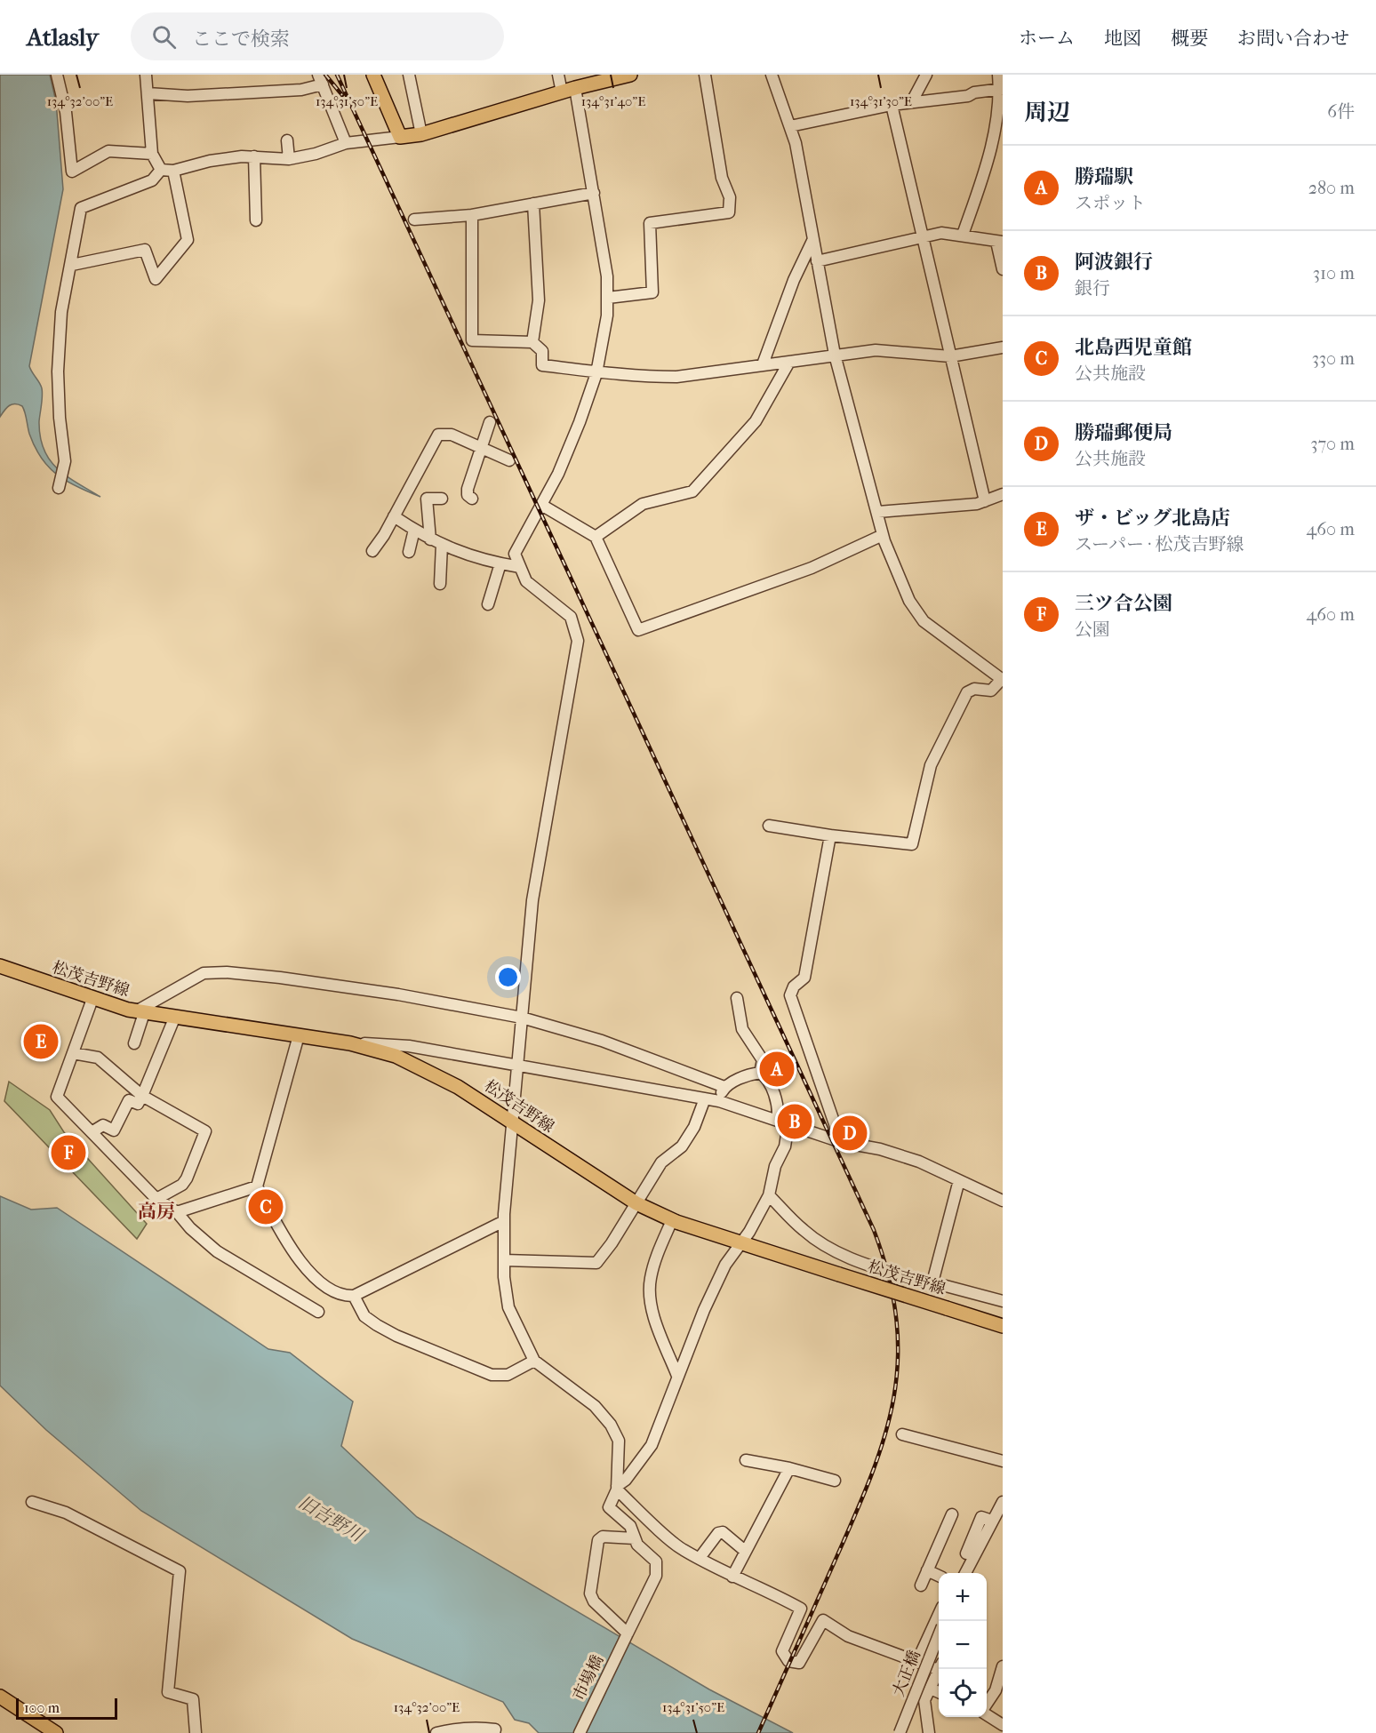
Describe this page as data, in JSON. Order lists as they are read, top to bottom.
{
  "streets": {
    "main road": ["松茂吉野線"],
    "street": ["大正橋", "市場橋"]
  },
  "districts": ["高房"],
  "water": ["旧吉野川"],
  "scale_bar": "100 m",
  "page": {
    "header": "Atlasly",
    "search": "ここで検索",
    "nav": [
      "ホーム",
      "地図",
      "概要",
      "お問い合わせ"
    ],
    "heading": ["周辺", "6件"],
    "list": [
      {
        "mark": "A",
        "name": "勝瑞駅",
        "note": "スポット",
        "value": "280 m"
      },
      {
        "mark": "B",
        "name": "阿波銀行",
        "note": "銀行",
        "value": "310 m"
      },
      {
        "mark": "C",
        "name": "北島西児童館",
        "note": "公共施設",
        "value": "330 m"
      },
      {
        "mark": "D",
        "name": "勝瑞郵便局",
        "note": "公共施設",
        "value": "370 m"
      },
      {
        "mark": "E",
        "name": "ザ・ビッグ北島店",
        "note": "スーパー · 松茂吉野線",
        "value": "460 m"
      },
      {
        "mark": "F",
        "name": "三ツ合公園",
        "note": "公園",
        "value": "460 m"
      }
    ],
    "pins": [
      "E",
      "A",
      "B",
      "D",
      "F",
      "C"
    ],
    "map_buttons": ["+", "−"],
    "scale": "100 m"
  },
  "coordinates": [
    "134°32'00\"E",
    "134°31'50\"E",
    "134°31'40\"E",
    "134°31'30\"E"
  ]
}
